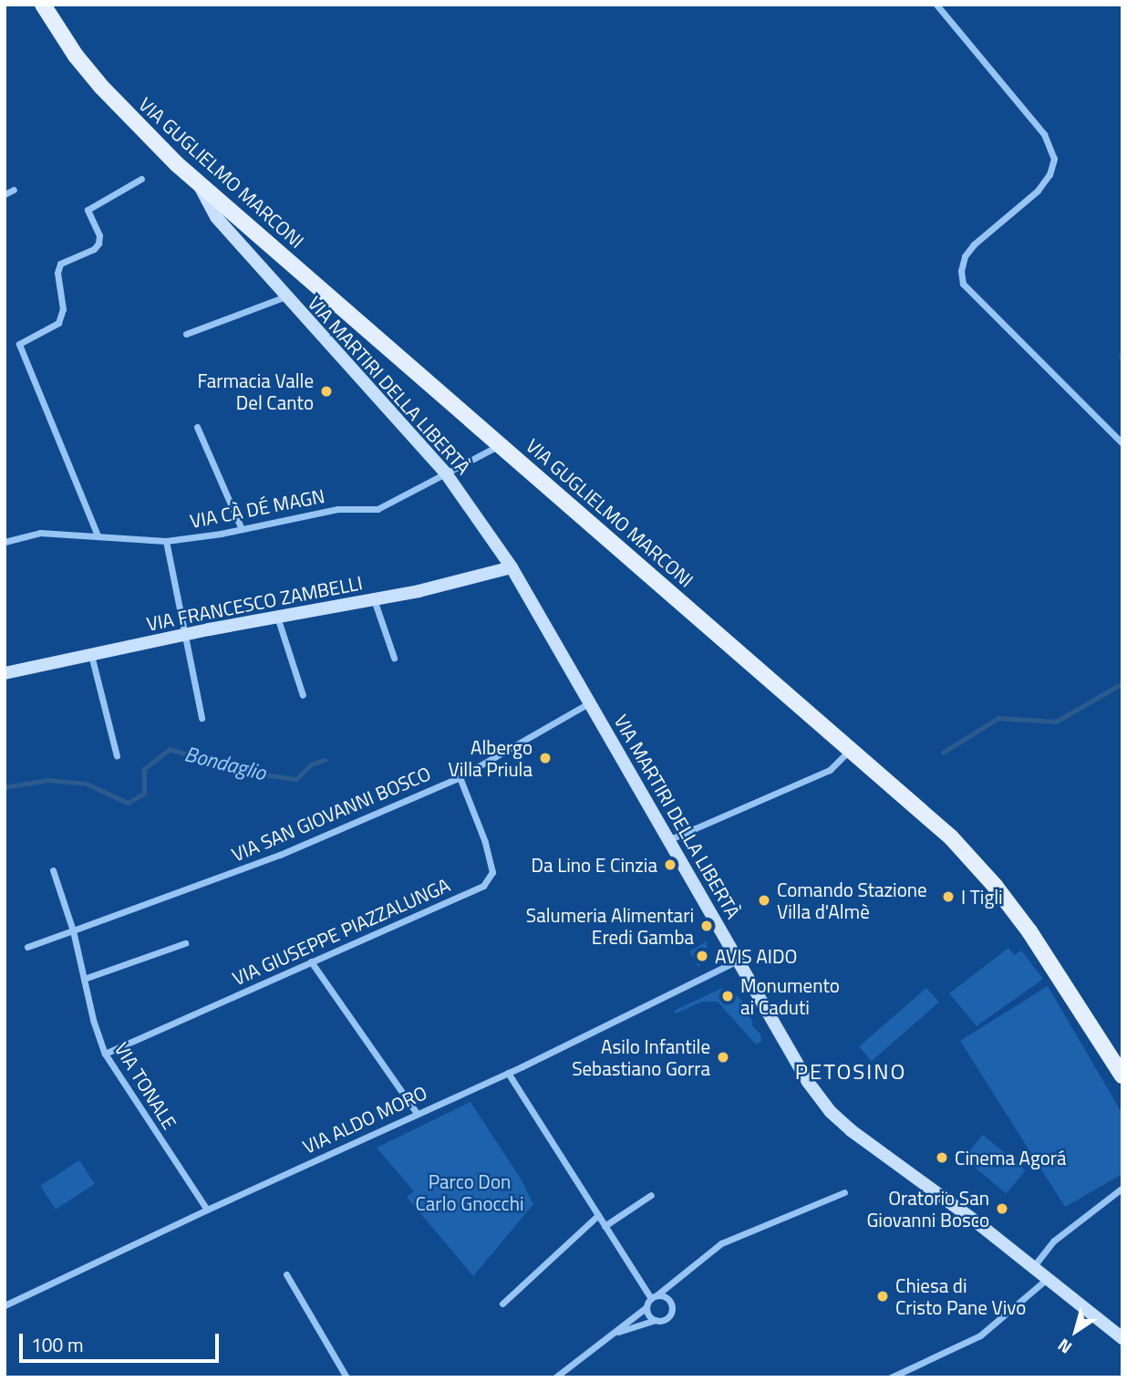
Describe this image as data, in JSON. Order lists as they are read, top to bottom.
{
  "streets": {
    "main road": ["VIA GUGLIELMO MARCONI"],
    "street": [
      "VIA MARTIRI DELLA LIBERTÀ",
      "VIA CÀ DÉ MAGN",
      "VIA FRANCESCO ZAMBELLI",
      "VIA SAN GIOVANNI BOSCO",
      "VIA GIUSEPPE PIAZZALUNGA",
      "VIA TONALE",
      "VIA ALDO MORO"
    ]
  },
  "crossings": [
    ["VIA GUGLIELMO MARCONI", "VIA MARTIRI DELLA LIBERTÀ"],
    ["VIA GUGLIELMO MARCONI", "VIA CÀ DÉ MAGN"],
    ["VIA MARTIRI DELLA LIBERTÀ", "VIA CÀ DÉ MAGN"],
    ["VIA MARTIRI DELLA LIBERTÀ", "VIA FRANCESCO ZAMBELLI"],
    ["VIA MARTIRI DELLA LIBERTÀ", "VIA SAN GIOVANNI BOSCO"],
    ["VIA MARTIRI DELLA LIBERTÀ", "VIA ALDO MORO"],
    ["VIA SAN GIOVANNI BOSCO", "VIA GIUSEPPE PIAZZALUNGA"],
    ["VIA SAN GIOVANNI BOSCO", "VIA TONALE"],
    ["VIA GIUSEPPE PIAZZALUNGA", "VIA TONALE"],
    ["VIA TONALE", "VIA ALDO MORO"]
  ],
  "districts": ["PETOSINO"],
  "water": ["Bondaglio"],
  "parks": ["Parco Don Carlo Gnocchi"],
  "places": [
    "Farmacia Valle Del Canto",
    "Albergo Villa Priula",
    "Da Lino E Cinzia",
    "I Tigli",
    "Comando Stazione Villa d'Almè",
    "Salumeria Alimentari Eredi Gamba",
    "AVIS AIDO",
    "Monumento ai Caduti",
    "Asilo Infantile Sebastiano Gorra",
    "Cinema Agorá",
    "Oratorio San Giovanni Bosco",
    "Chiesa di Cristo Pane Vivo"
  ],
  "scale_bar": "100 m",
  "north": "bottom left"
}
